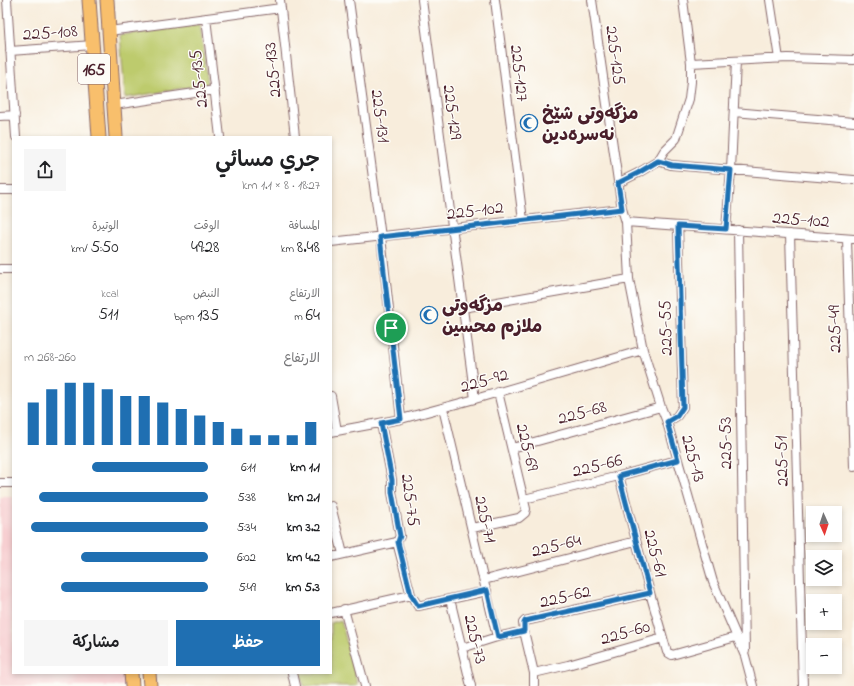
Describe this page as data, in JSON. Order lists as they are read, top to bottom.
{
  "streets": {
    "main road": ["165"],
    "street": [
      "225-108",
      "225-125",
      "225-133",
      "225-127",
      "225-135",
      "225-129",
      "225-131",
      "225-102",
      "225-55",
      "225-49",
      "225-92",
      "225-68",
      "225-53",
      "225-69",
      "225-13",
      "225-51",
      "225-66",
      "225-75",
      "225-71",
      "225-64",
      "225-61",
      "225-62",
      "225-60",
      "225-73"
    ]
  },
  "crossings": [
    ["225-108", "165"],
    ["225-125", "225-102"],
    ["225-125", "225-13"],
    ["225-127", "225-102"],
    ["225-129", "225-102"],
    ["225-129", "225-92"],
    ["225-131", "225-102"],
    ["225-131", "225-92"],
    ["225-102", "225-55"],
    ["225-102", "225-49"],
    ["225-102", "225-53"],
    ["225-102", "225-13"],
    ["225-102", "225-51"],
    ["225-55", "225-13"],
    ["225-92", "225-69"],
    ["225-92", "225-13"],
    ["225-92", "225-75"],
    ["225-92", "225-71"],
    ["225-68", "225-69"],
    ["225-68", "225-13"],
    ["225-53", "225-13"],
    ["225-69", "225-66"],
    ["225-69", "225-71"],
    ["225-13", "225-66"],
    ["225-13", "225-60"],
    ["225-66", "225-61"],
    ["225-75", "225-73"],
    ["225-71", "225-64"],
    ["225-71", "225-62"],
    ["225-64", "225-61"],
    ["225-61", "225-62"],
    ["225-61", "225-60"],
    ["225-62", "225-73"]
  ],
  "places": {
    "mosque": ["مزگه‌وتی شێخ نه‌سرەدین", "مزگه‌وتی ملازم محسین"]
  },
  "north": "bottom",
  "page": {
    "heading": ["جري مسائي", "18:27 · 8 × 1.1 km"],
    "stats": [
      ["المسافة", "8.48 km"],
      ["الوقت", "49:28"],
      ["الوتيرة", "5:50 /km"],
      ["الارتفاع", "64 m"],
      ["النبض", "135 bpm"],
      ["kcal", "511"]
    ],
    "chart": ["الارتفاع", "260–268 m"],
    "list": [
      {
        "name": "1.1 km",
        "note": "6:11"
      },
      {
        "name": "2.1 km",
        "note": "5:38"
      },
      {
        "name": "3.2 km",
        "note": "5:34"
      },
      {
        "name": "4.2 km",
        "note": "6:02"
      },
      {
        "name": "5.3 km",
        "note": "5:49"
      }
    ],
    "map_buttons": ["+", "−"],
    "buttons": ["حفظ", "مشاركة"]
  }
}
